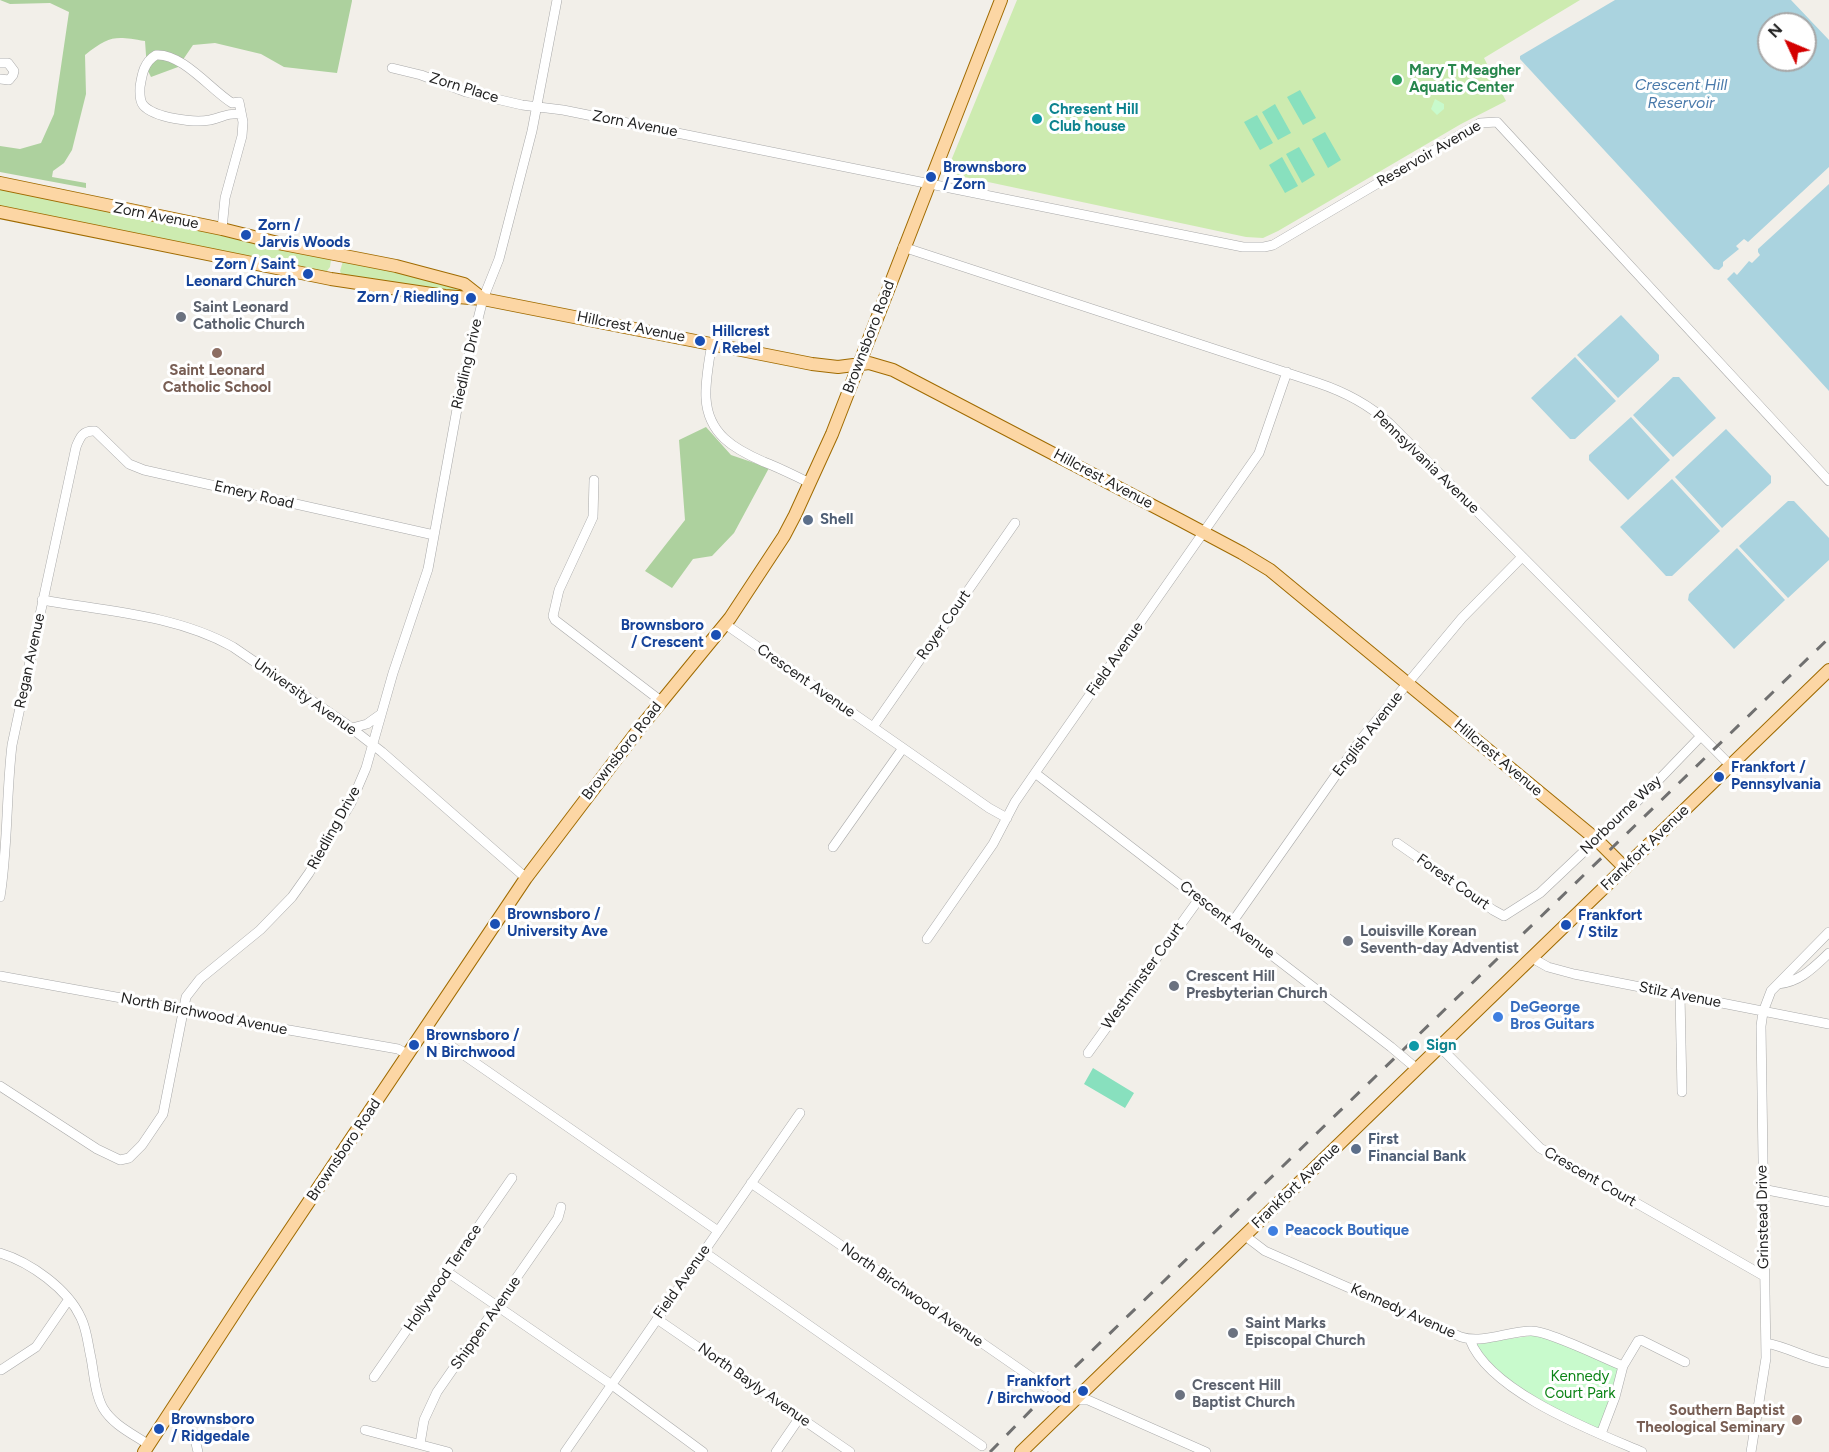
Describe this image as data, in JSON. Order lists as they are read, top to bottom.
{
  "streets": {
    "main road": [
      "Zorn Avenue",
      "Hillcrest Avenue",
      "Brownsboro Road",
      "Frankfort Avenue"
    ],
    "street": [
      "Zorn Place",
      "Reservoir Avenue",
      "Riedling Drive",
      "Pennsylvania Avenue",
      "Emery Road",
      "Royer Court",
      "Field Avenue",
      "Regan Avenue",
      "Crescent Avenue",
      "University Avenue",
      "English Avenue",
      "Norbourne Way",
      "Forest Court",
      "Westminster Court",
      "Stilz Avenue",
      "North Birchwood Avenue",
      "Crescent Court",
      "Grinstead Drive",
      "Hollywood Terrace",
      "Kennedy Avenue",
      "Shippen Avenue",
      "North Bayly Avenue"
    ]
  },
  "crossings": [
    ["Zorn Place", "Zorn Avenue"],
    ["Zorn Avenue", "Reservoir Avenue"],
    ["Zorn Avenue", "Hillcrest Avenue"],
    ["Zorn Avenue", "Brownsboro Road"],
    ["Zorn Avenue", "Riedling Drive"],
    ["Reservoir Avenue", "Brownsboro Road"],
    ["Hillcrest Avenue", "Brownsboro Road"],
    ["Hillcrest Avenue", "Riedling Drive"],
    ["Hillcrest Avenue", "Field Avenue"],
    ["Hillcrest Avenue", "English Avenue"],
    ["Hillcrest Avenue", "Norbourne Way"],
    ["Hillcrest Avenue", "Frankfort Avenue"],
    ["Brownsboro Road", "Pennsylvania Avenue"],
    ["Brownsboro Road", "Crescent Avenue"],
    ["Brownsboro Road", "University Avenue"],
    ["Brownsboro Road", "North Birchwood Avenue"],
    ["Riedling Drive", "Emery Road"],
    ["Riedling Drive", "University Avenue"],
    ["Riedling Drive", "North Birchwood Avenue"],
    ["Pennsylvania Avenue", "Field Avenue"],
    ["Pennsylvania Avenue", "English Avenue"],
    ["Pennsylvania Avenue", "Norbourne Way"],
    ["Pennsylvania Avenue", "Frankfort Avenue"],
    ["Emery Road", "Regan Avenue"],
    ["Royer Court", "Crescent Avenue"],
    ["Field Avenue", "Crescent Avenue"],
    ["Field Avenue", "North Birchwood Avenue"],
    ["Field Avenue", "North Bayly Avenue"],
    ["Regan Avenue", "University Avenue"],
    ["Crescent Avenue", "English Avenue"],
    ["Crescent Avenue", "Frankfort Avenue"],
    ["Crescent Avenue", "Westminster Court"],
    ["Norbourne Way", "Forest Court"],
    ["Frankfort Avenue", "Stilz Avenue"],
    ["Frankfort Avenue", "North Birchwood Avenue"],
    ["Frankfort Avenue", "Crescent Court"],
    ["Frankfort Avenue", "Kennedy Avenue"],
    ["Stilz Avenue", "Grinstead Drive"],
    ["Crescent Court", "Grinstead Drive"]
  ],
  "water": ["Crescent Hill Reservoir"],
  "parks": ["Kennedy Court Park"],
  "places": [
    "Mary T Meagher Aquatic Center",
    "Chresent Hill Club house",
    "Brownsboro / Zorn",
    "Zorn / Jarvis Woods",
    "Zorn / Saint Leonard Church",
    "Zorn / Riedling",
    "Saint Leonard Catholic Church",
    "Hillcrest / Rebel",
    "Saint Leonard Catholic School",
    "Shell",
    "Brownsboro / Crescent",
    "Frankfort / Pennsylvania",
    "Brownsboro / University Ave",
    "Frankfort / Stilz",
    "Louisville Korean Seventh-day Adventist",
    "Crescent Hill Presbyterian Church",
    "DeGeorge Bros Guitars",
    "Brownsboro / N Birchwood",
    "Sign",
    "First Financial Bank",
    "Peacock Boutique",
    "Saint Marks Episcopal Church",
    "Frankfort / Birchwood",
    "Crescent Hill Baptist Church",
    "Southern Baptist Theological Seminary",
    "Brownsboro / Ridgedale"
  ],
  "north": "top left"
}
